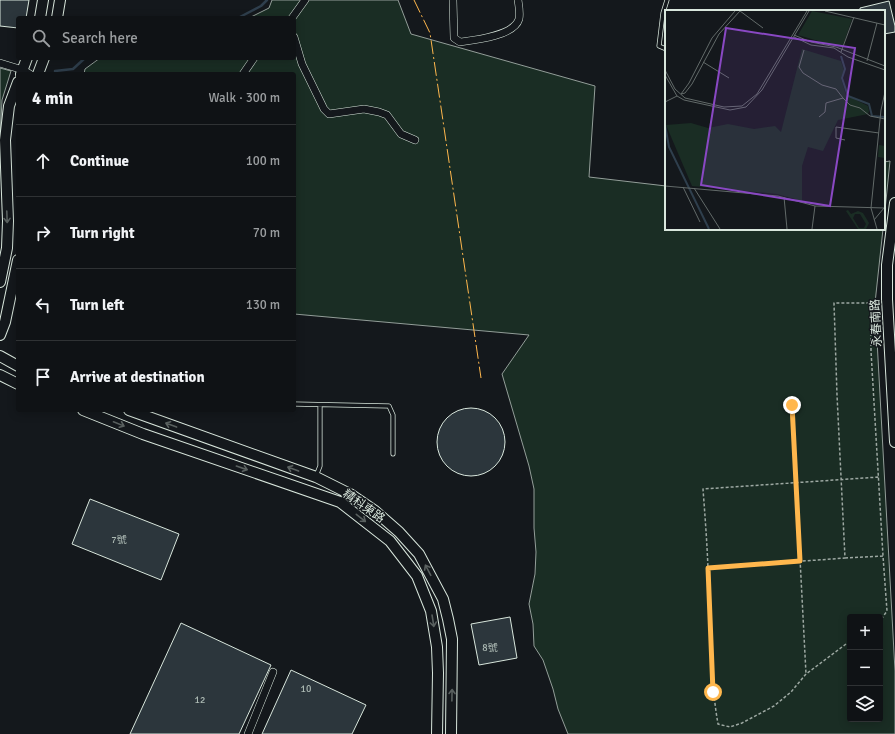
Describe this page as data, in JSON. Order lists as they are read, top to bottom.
{
  "streets": {
    "street": ["永春南路", "精科東路"]
  },
  "house_numbers": [
    "7號",
    "8號",
    "10",
    "12"
  ],
  "page": {
    "search": "Search here",
    "heading": ["4 min", "Walk · 300 m"],
    "list": [
      ["Continue", "100 m"],
      ["Turn right", "70 m"],
      ["Turn left", "130 m"],
      "Arrive at destination"
    ],
    "map_buttons": ["+", "−"]
  }
}
